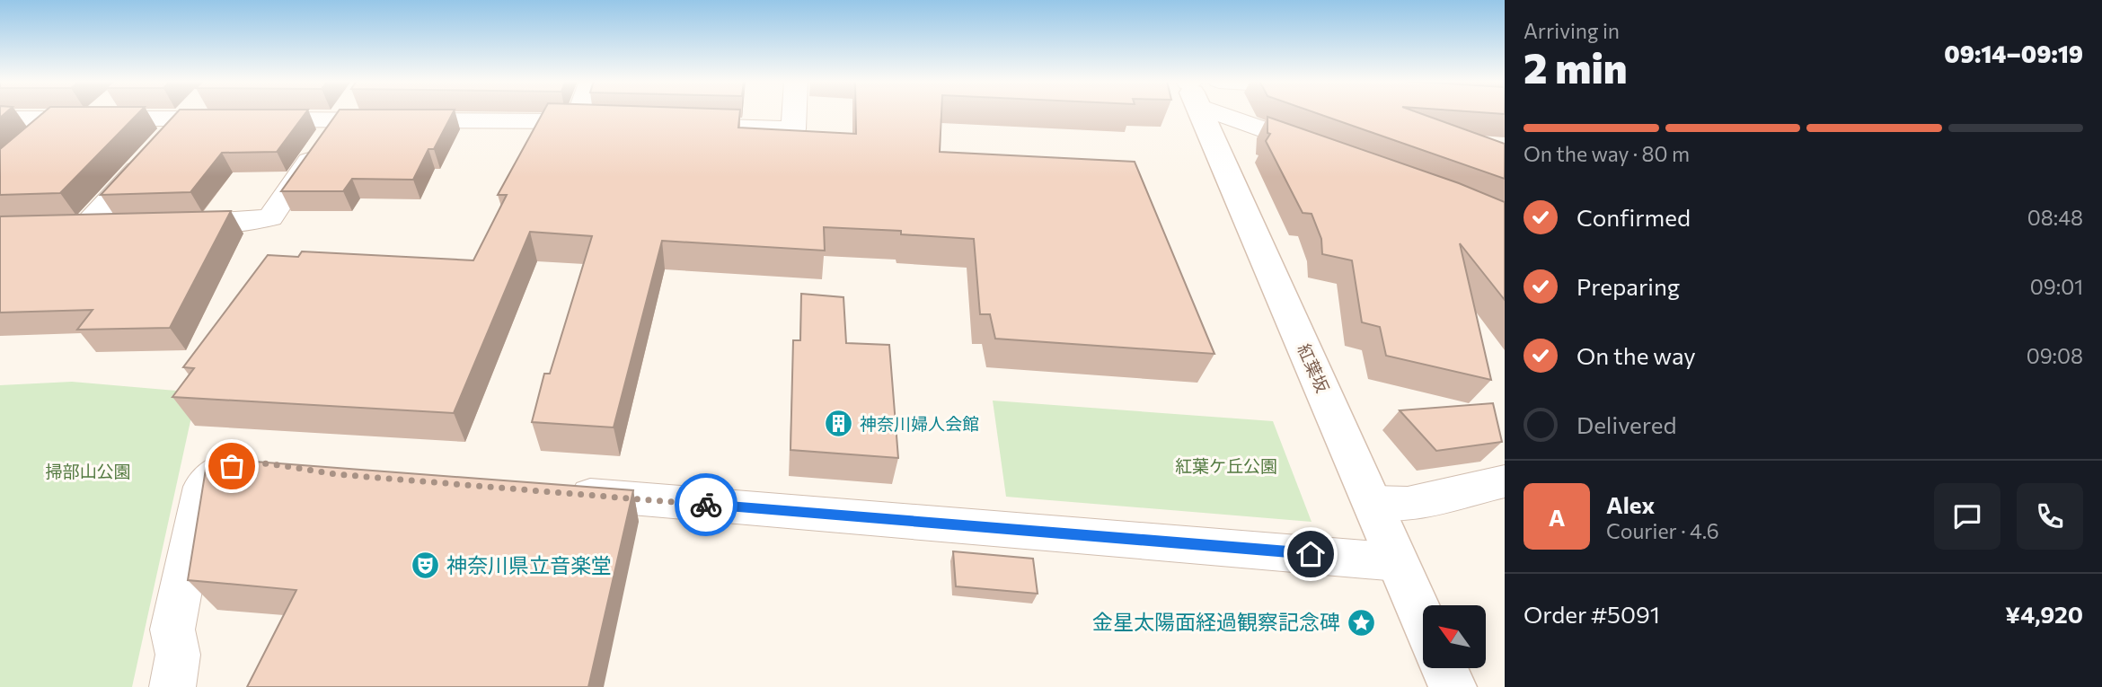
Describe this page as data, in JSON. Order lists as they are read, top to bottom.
{
  "streets": {
    "street": ["紅葉坂"]
  },
  "parks": ["紅葉ケ丘公園", "掃部山公園"],
  "places": {
    "building": ["神奈川婦人会館"],
    "theatre": ["神奈川県立音楽堂"],
    "place": ["金星太陽面経過観察記念碑"]
  },
  "north": "top left",
  "page": {
    "heading": ["2 min", "Arriving in", "09:14–09:19"],
    "panel": [
      "Alex",
      "Courier · 4.6",
      "Order #5091",
      "¥4,920"
    ],
    "bar": "On the way · 80 m",
    "list": [
      ["Confirmed", "08:48"],
      ["Preparing", "09:01"],
      ["On the way", "09:08"],
      "Delivered"
    ],
    "round": "A"
  }
}
